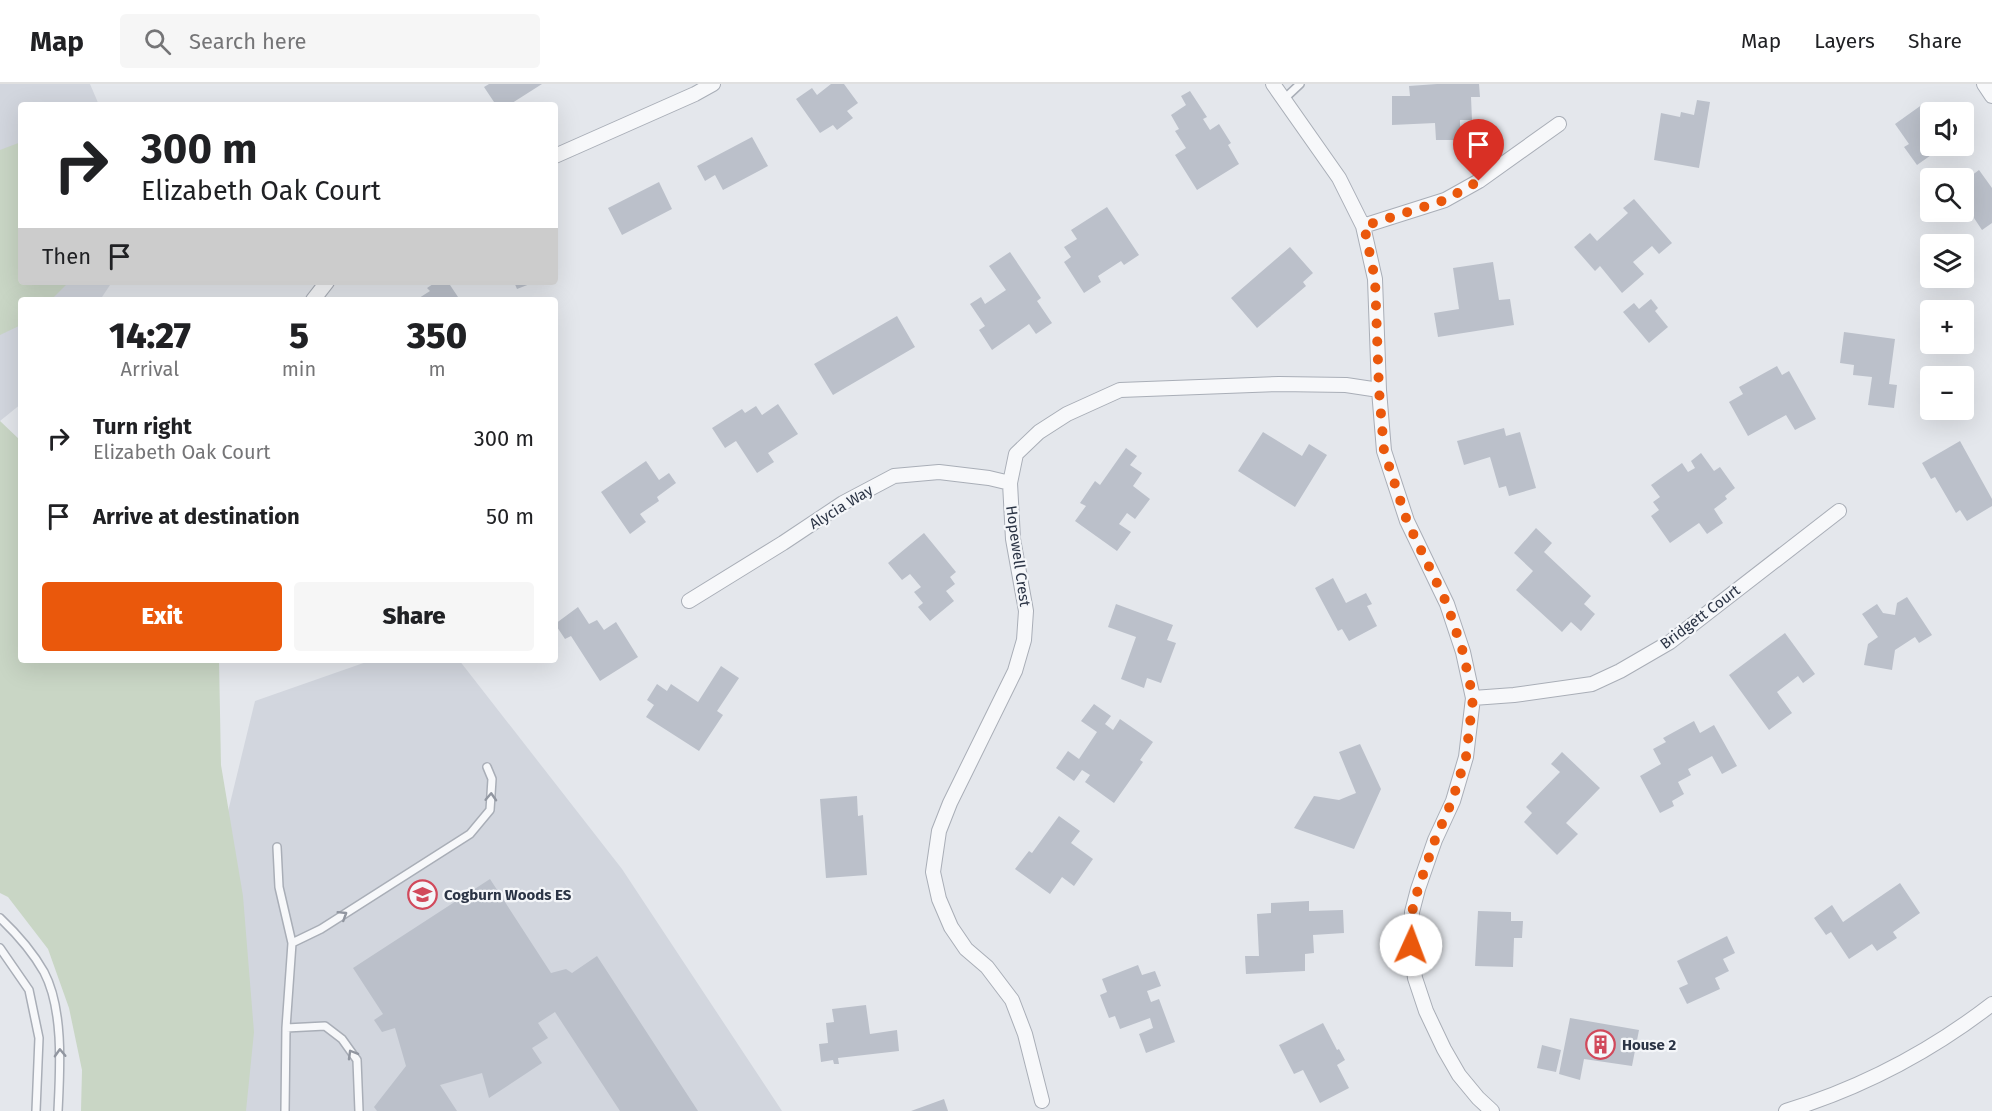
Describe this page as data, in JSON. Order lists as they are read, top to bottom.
{
  "streets": {
    "street": ["Alycia Way", "Hopewell Crest", "Bridgett Court"]
  },
  "crossings": [
    ["Alycia Way", "Hopewell Crest"]
  ],
  "places": {
    "school or university": ["Cogburn Woods ES"],
    "building": ["House 2"]
  },
  "page": {
    "header": "Map",
    "search": "Search here",
    "nav": ["Map", "Layers", "Share"],
    "map_buttons": ["+", "−"],
    "turn": ["300 m", "Elizabeth Oak Court"],
    "then": "Then",
    "eta": [
      "14:27",
      "Arrival",
      "5",
      "min",
      "350",
      "m"
    ],
    "list": [
      {
        "name": "Turn right",
        "note": "Elizabeth Oak Court",
        "value": "300 m"
      },
      {
        "name": "Arrive at destination",
        "value": "50 m"
      }
    ],
    "buttons": ["Exit", "Share"]
  }
}
